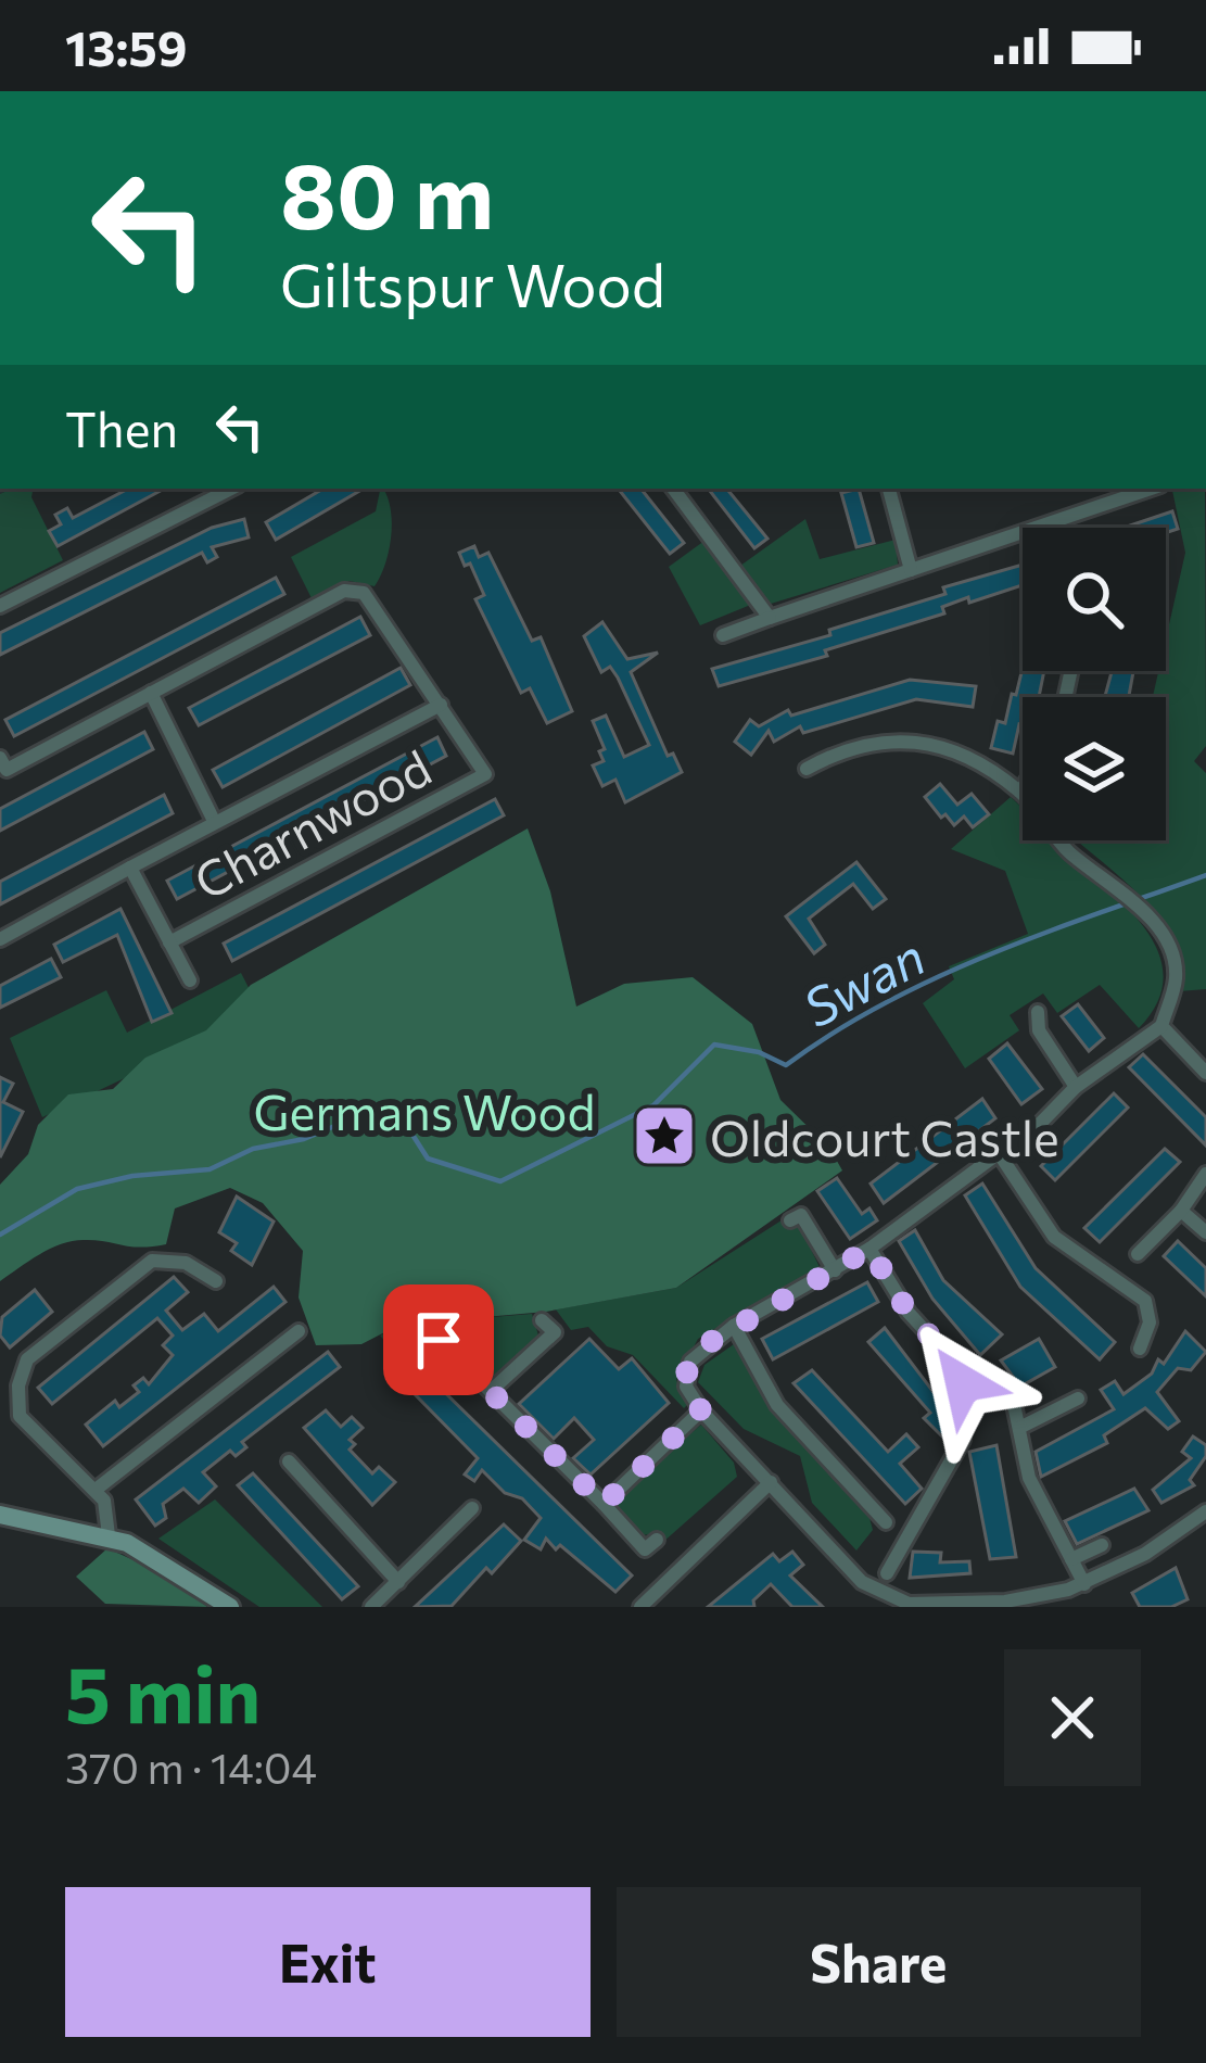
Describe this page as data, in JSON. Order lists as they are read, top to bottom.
{
  "streets": {
    "street": ["Charnwood"]
  },
  "water": ["Swan"],
  "parks": ["Germans Wood"],
  "places": {
    "place": ["Oldcourt Castle"]
  },
  "page": {
    "status": "13:59",
    "turn": ["80 m", "Giltspur Wood"],
    "then": "Then",
    "heading": ["5 min", "370 m · 14:04"],
    "buttons": ["Exit", "Share"]
  }
}
